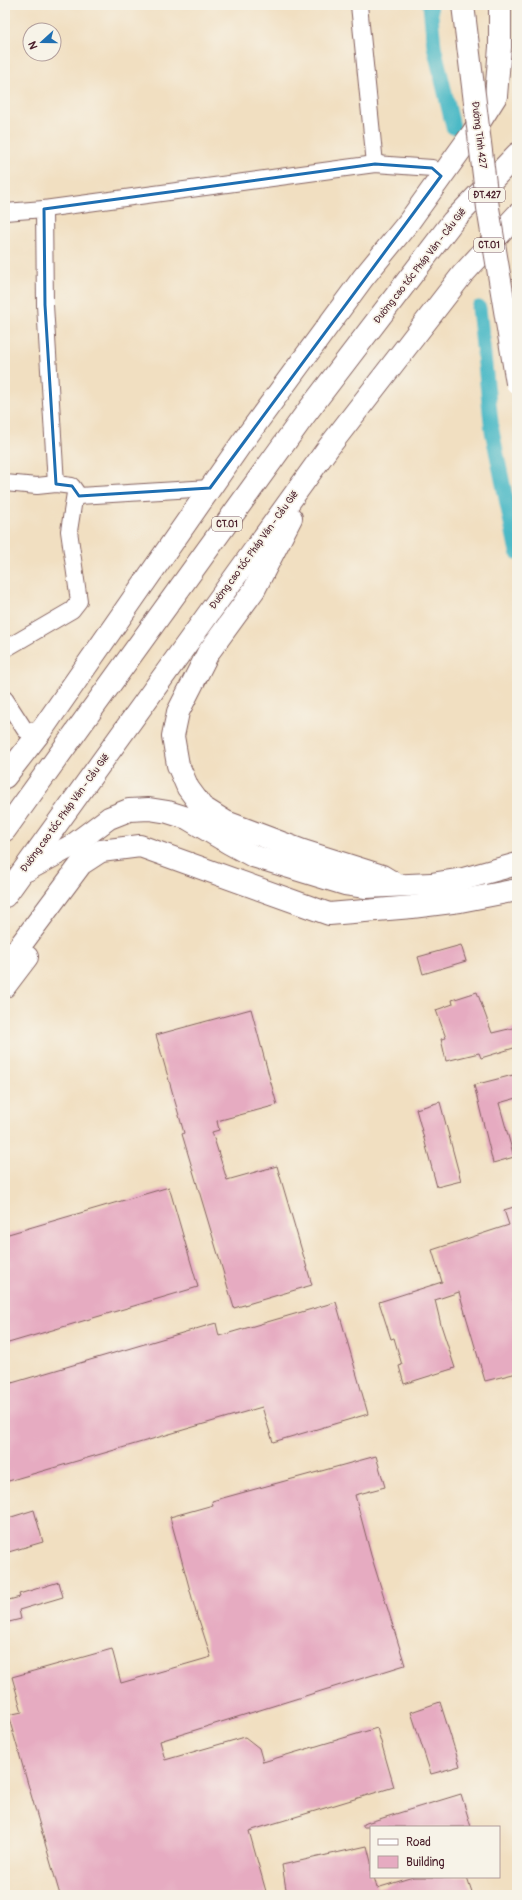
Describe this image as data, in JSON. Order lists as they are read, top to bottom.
{
  "streets": {
    "main road": [
      "Đường Tỉnh 427",
      "ĐT.427",
      "CT.01",
      "Đường cao tốc Pháp Vân - Cầu Giẽ"
    ]
  },
  "legend": ["Road", "Building"],
  "north": "left"
}
